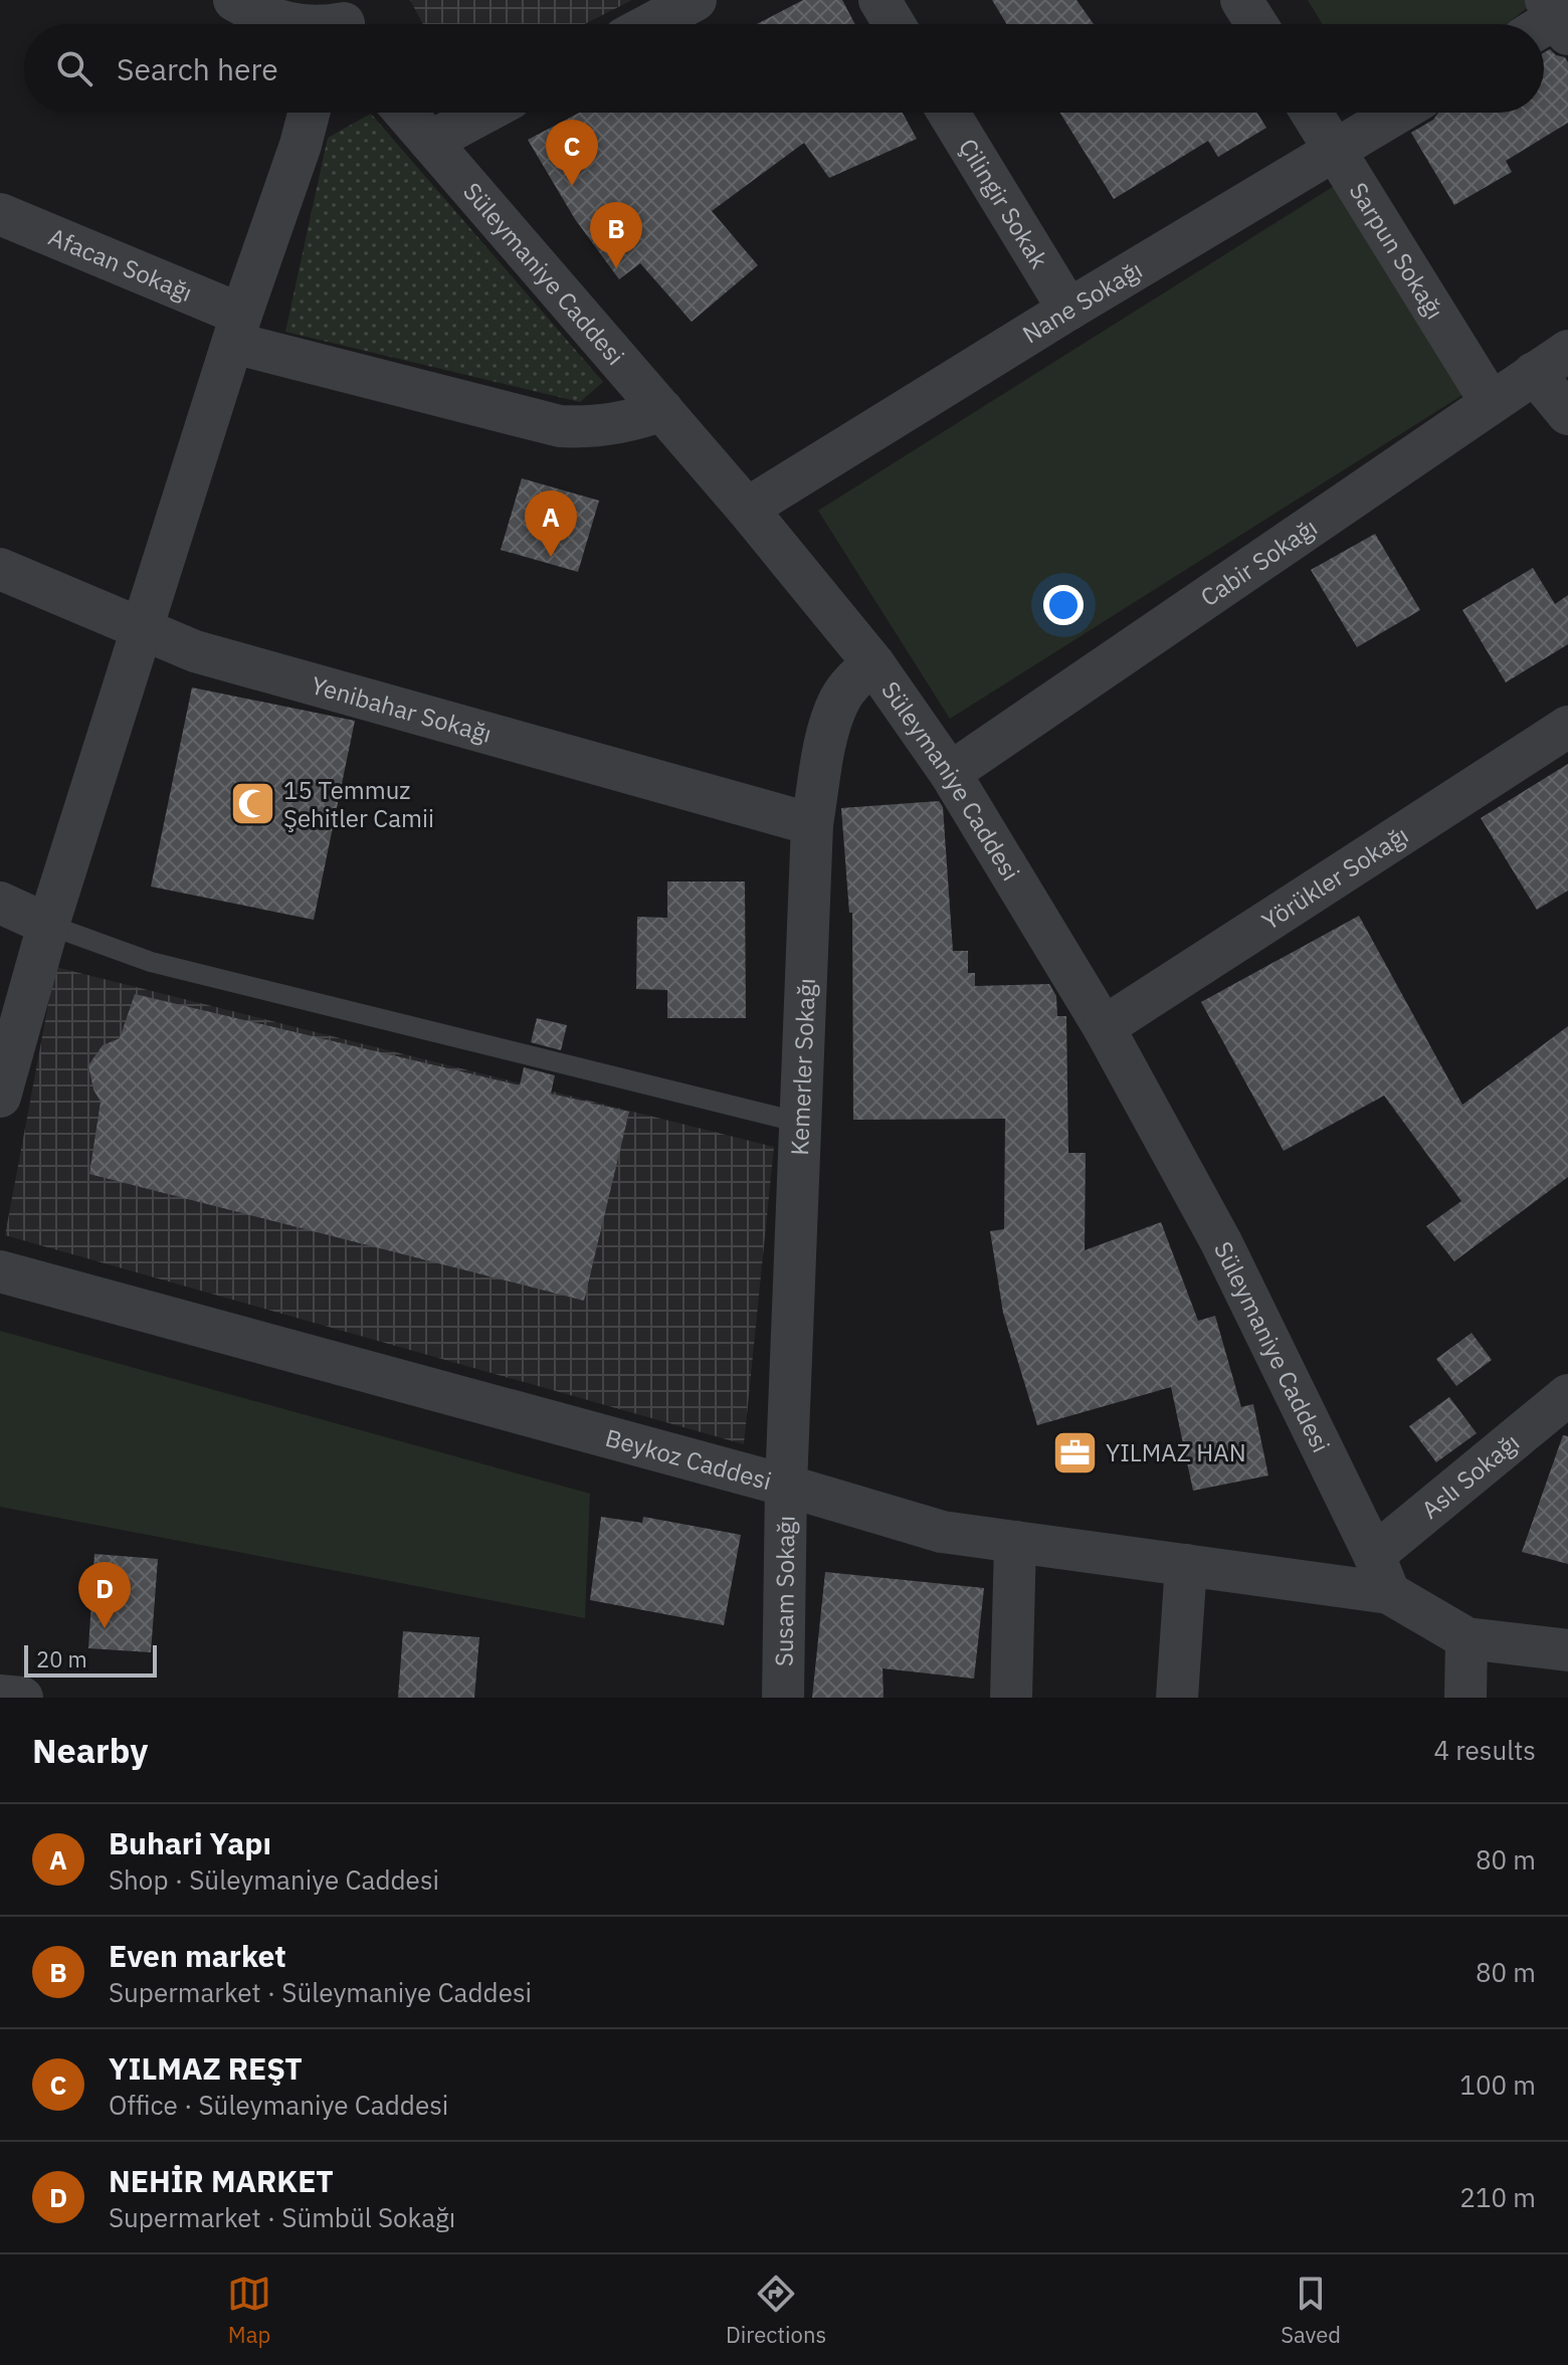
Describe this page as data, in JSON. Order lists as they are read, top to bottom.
{
  "streets": {
    "street": [
      "Çilingir Sokak",
      "Sarpun Sokağı",
      "Afacan Sokağı",
      "Süleymaniye Caddesi",
      "Nane Sokağı",
      "Cabir Sokağı",
      "Yenibahar Sokağı",
      "Yörükler Sokağı",
      "Kemerler Sokağı",
      "Beykoz Caddesi",
      "Aslı Sokağı",
      "Susam Sokağı"
    ]
  },
  "crossings": [
    ["Çilingir Sokak", "Nane Sokağı"],
    ["Sarpun Sokağı", "Nane Sokağı"],
    ["Sarpun Sokağı", "Cabir Sokağı"],
    ["Afacan Sokağı", "Süleymaniye Caddesi"],
    ["Süleymaniye Caddesi", "Nane Sokağı"],
    ["Süleymaniye Caddesi", "Cabir Sokağı"],
    ["Süleymaniye Caddesi", "Yörükler Sokağı"],
    ["Süleymaniye Caddesi", "Kemerler Sokağı"],
    ["Süleymaniye Caddesi", "Beykoz Caddesi"],
    ["Süleymaniye Caddesi", "Aslı Sokağı"],
    ["Yenibahar Sokağı", "Kemerler Sokağı"],
    ["Kemerler Sokağı", "Beykoz Caddesi"],
    ["Kemerler Sokağı", "Susam Sokağı"],
    ["Beykoz Caddesi", "Aslı Sokağı"],
    ["Beykoz Caddesi", "Susam Sokağı"]
  ],
  "places": {
    "mosque": ["15 Temmuz Şehitler Camii"],
    "office": ["YILMAZ HAN"]
  },
  "scale_bar": "20 m",
  "page": {
    "search": "Search here",
    "pins": [
      "C",
      "B",
      "A",
      "D"
    ],
    "scale": "20 m",
    "heading": ["Nearby", "4 results"],
    "list": [
      {
        "mark": "A",
        "name": "Buhari Yapı",
        "note": "Shop · Süleymaniye Caddesi",
        "value": "80 m"
      },
      {
        "mark": "B",
        "name": "Even market",
        "note": "Supermarket · Süleymaniye Caddesi",
        "value": "80 m"
      },
      {
        "mark": "C",
        "name": "YILMAZ REŞT",
        "note": "Office · Süleymaniye Caddesi",
        "value": "100 m"
      },
      {
        "mark": "D",
        "name": "NEHİR MARKET",
        "note": "Supermarket · Sümbül Sokağı",
        "value": "210 m"
      }
    ],
    "nav": ["Map", "Directions", "Saved"]
  }
}
